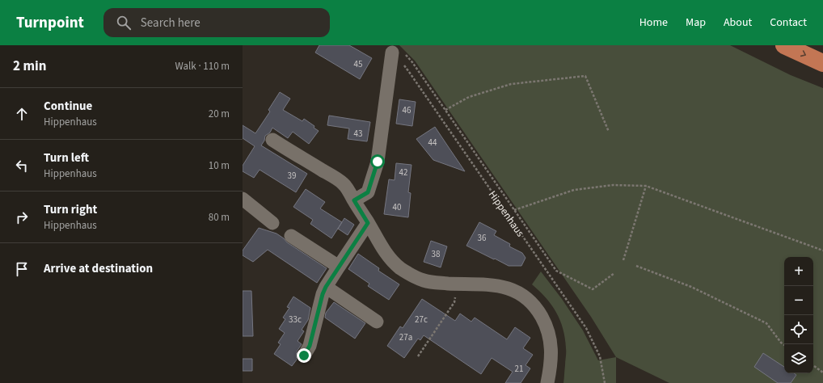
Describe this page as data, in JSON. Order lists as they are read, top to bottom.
{
  "streets": {
    "path": ["Hippenhaus"]
  },
  "house_numbers": [
    "45",
    "46",
    "43",
    "44",
    "42",
    "39",
    "40",
    "36",
    "38",
    "33c",
    "27c",
    "27a",
    "21"
  ],
  "page": {
    "header": "Turnpoint",
    "search": "Search here",
    "nav": [
      "Home",
      "Map",
      "About",
      "Contact"
    ],
    "heading": ["2 min", "Walk · 110 m"],
    "list": [
      ["Continue", "Hippenhaus", "20 m"],
      ["Turn left", "Hippenhaus", "10 m"],
      ["Turn right", "Hippenhaus", "80 m"],
      "Arrive at destination"
    ],
    "map_buttons": ["+", "−"]
  }
}
